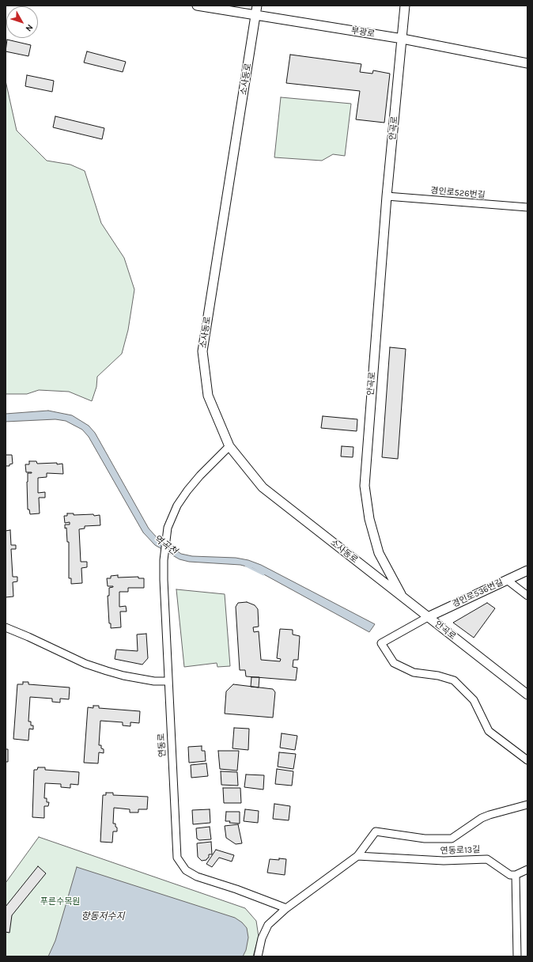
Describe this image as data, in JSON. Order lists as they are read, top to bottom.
{
  "streets": {
    "street": [
      "부광로",
      "소사동로",
      "안곡로",
      "경인로526번길",
      "경인로536번길",
      "연동로",
      "연동로13길"
    ]
  },
  "crossings": [
    ["부광로", "소사동로"],
    ["부광로", "안곡로"],
    ["소사동로", "안곡로"],
    ["소사동로", "연동로"],
    ["안곡로", "경인로526번길"],
    ["안곡로", "경인로536번길"],
    ["연동로", "연동로13길"]
  ],
  "water": ["역곡천", "항동저수지"],
  "parks": ["푸른수목원"],
  "north": "bottom right"
}
